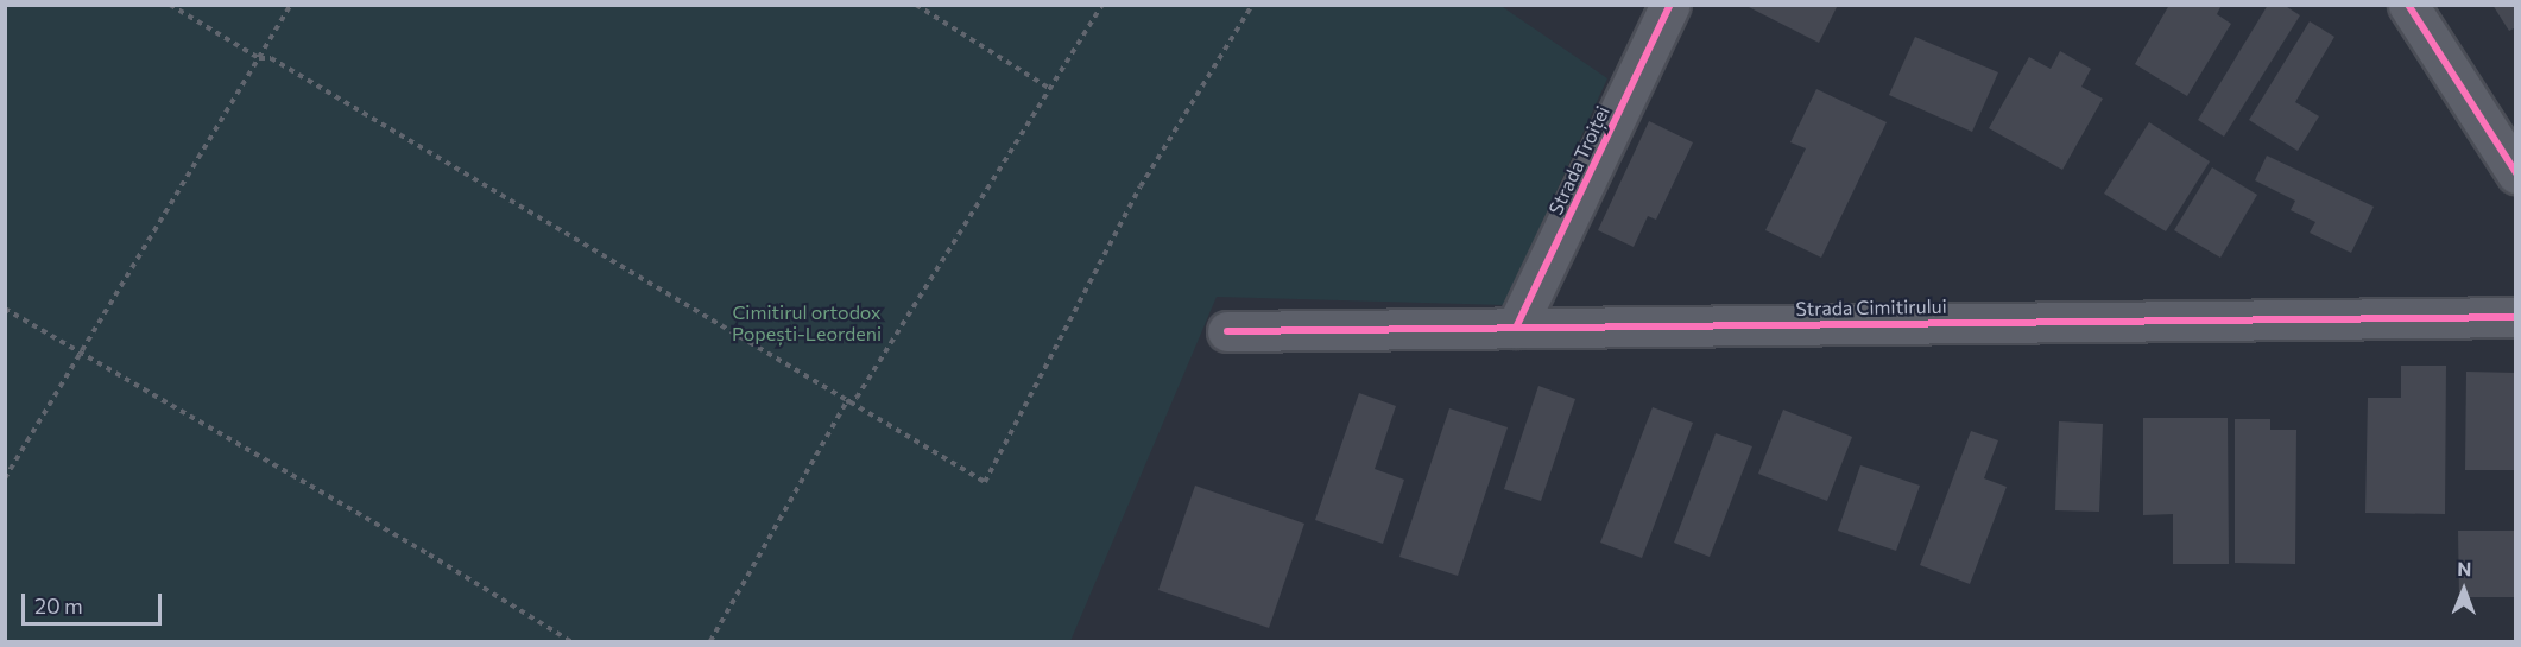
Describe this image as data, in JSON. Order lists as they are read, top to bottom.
{
  "streets": {
    "street": ["Strada Troiței", "Strada Cimitirului"]
  },
  "crossings": [
    ["Strada Troiței", "Strada Cimitirului"]
  ],
  "parks": ["Cimitirul ortodox Popești-Leordeni"],
  "scale_bar": "20 m",
  "north": "top"
}
